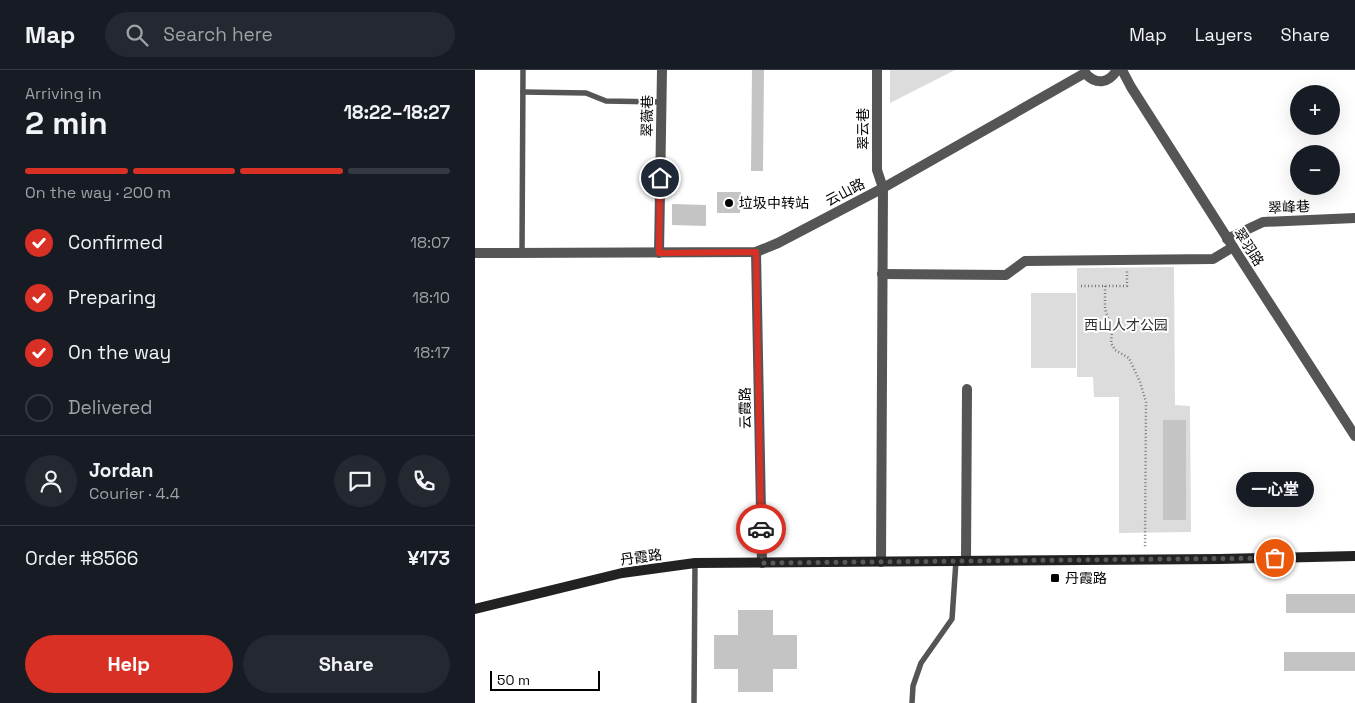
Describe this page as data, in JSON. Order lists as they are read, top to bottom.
{
  "streets": {
    "street": [
      "翠薇巷",
      "翠云巷",
      "云山路",
      "翠峰巷",
      "翠羽路",
      "云霞路",
      "丹霞路"
    ]
  },
  "crossings": [
    ["翠薇巷", "云山路"],
    ["翠云巷", "云山路"],
    ["翠云巷", "翠峰巷"],
    ["翠云巷", "丹霞路"],
    ["云山路", "云霞路"],
    ["翠峰巷", "翠羽路"],
    ["云霞路", "丹霞路"]
  ],
  "parks": ["西山人才公园"],
  "places": {
    "other": ["垃圾中转站", "一心堂"],
    "transit": ["丹霞路"]
  },
  "scale_bar": "50 m",
  "page": {
    "header": "Map",
    "search": "Search here",
    "nav": ["Map", "Layers", "Share"],
    "heading": ["2 min", "Arriving in", "18:22–18:27"],
    "panel": [
      "Jordan",
      "Courier · 4.4",
      "Order #8566",
      "¥173"
    ],
    "map_buttons": ["+", "−"],
    "bar": "On the way · 200 m",
    "list": [
      ["Confirmed", "18:07"],
      ["Preparing", "18:10"],
      ["On the way", "18:17"],
      "Delivered"
    ],
    "bubble": "一心堂",
    "buttons": ["Help", "Share"],
    "scale": "50 m"
  }
}
